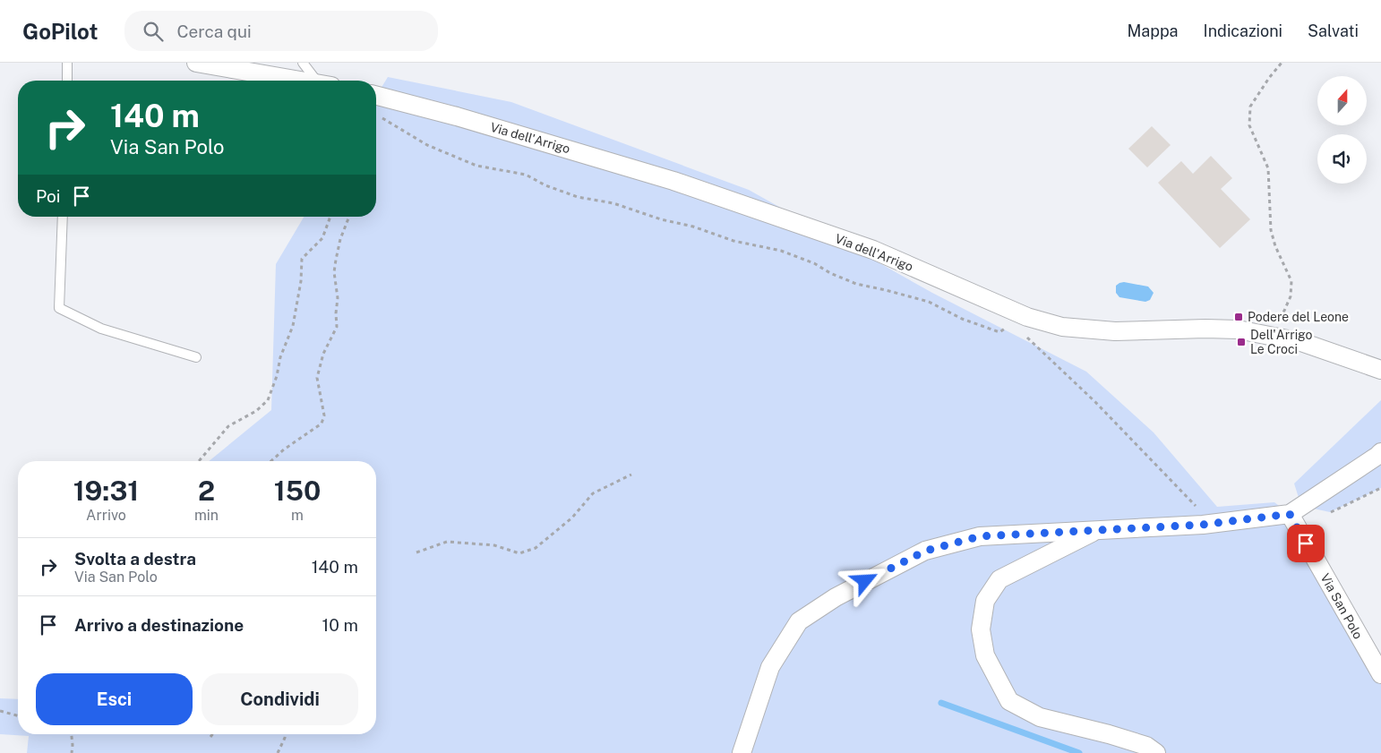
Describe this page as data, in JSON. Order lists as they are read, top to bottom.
{
  "streets": {
    "street": ["Via dell'Arrigo", "Via San Polo"]
  },
  "places": {
    "transit": ["Podere del Leone", "Dell'Arrigo Le Croci"]
  },
  "north": "top",
  "page": {
    "header": "GoPilot",
    "search": "Cerca qui",
    "nav": ["Mappa", "Indicazioni", "Salvati"],
    "turn": ["140 m", "Via San Polo"],
    "then": "Poi",
    "eta": [
      "19:31",
      "Arrivo",
      "2",
      "min",
      "150",
      "m"
    ],
    "list": [
      {
        "name": "Svolta a destra",
        "note": "Via San Polo",
        "value": "140 m"
      },
      {
        "name": "Arrivo a destinazione",
        "value": "10 m"
      }
    ],
    "buttons": ["Esci", "Condividi"]
  }
}
